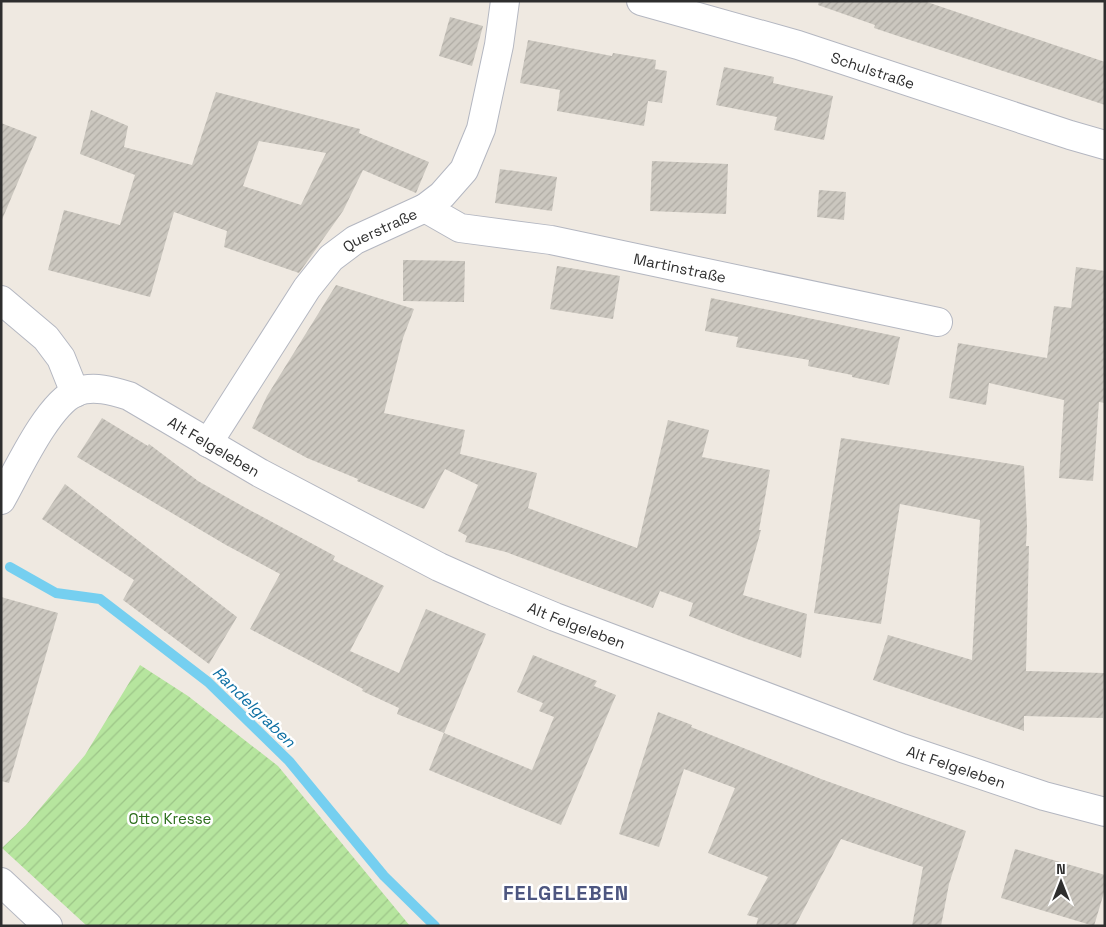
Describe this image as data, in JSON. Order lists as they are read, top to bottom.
{
  "streets": {
    "street": [
      "Schulstraße",
      "Querstraße",
      "Martinstraße",
      "Alt Felgeleben"
    ]
  },
  "crossings": [
    ["Querstraße", "Martinstraße"],
    ["Querstraße", "Alt Felgeleben"]
  ],
  "districts": ["FELGELEBEN"],
  "water": ["Randelgraben"],
  "parks": ["Otto Kresse"],
  "north": "top"
}
